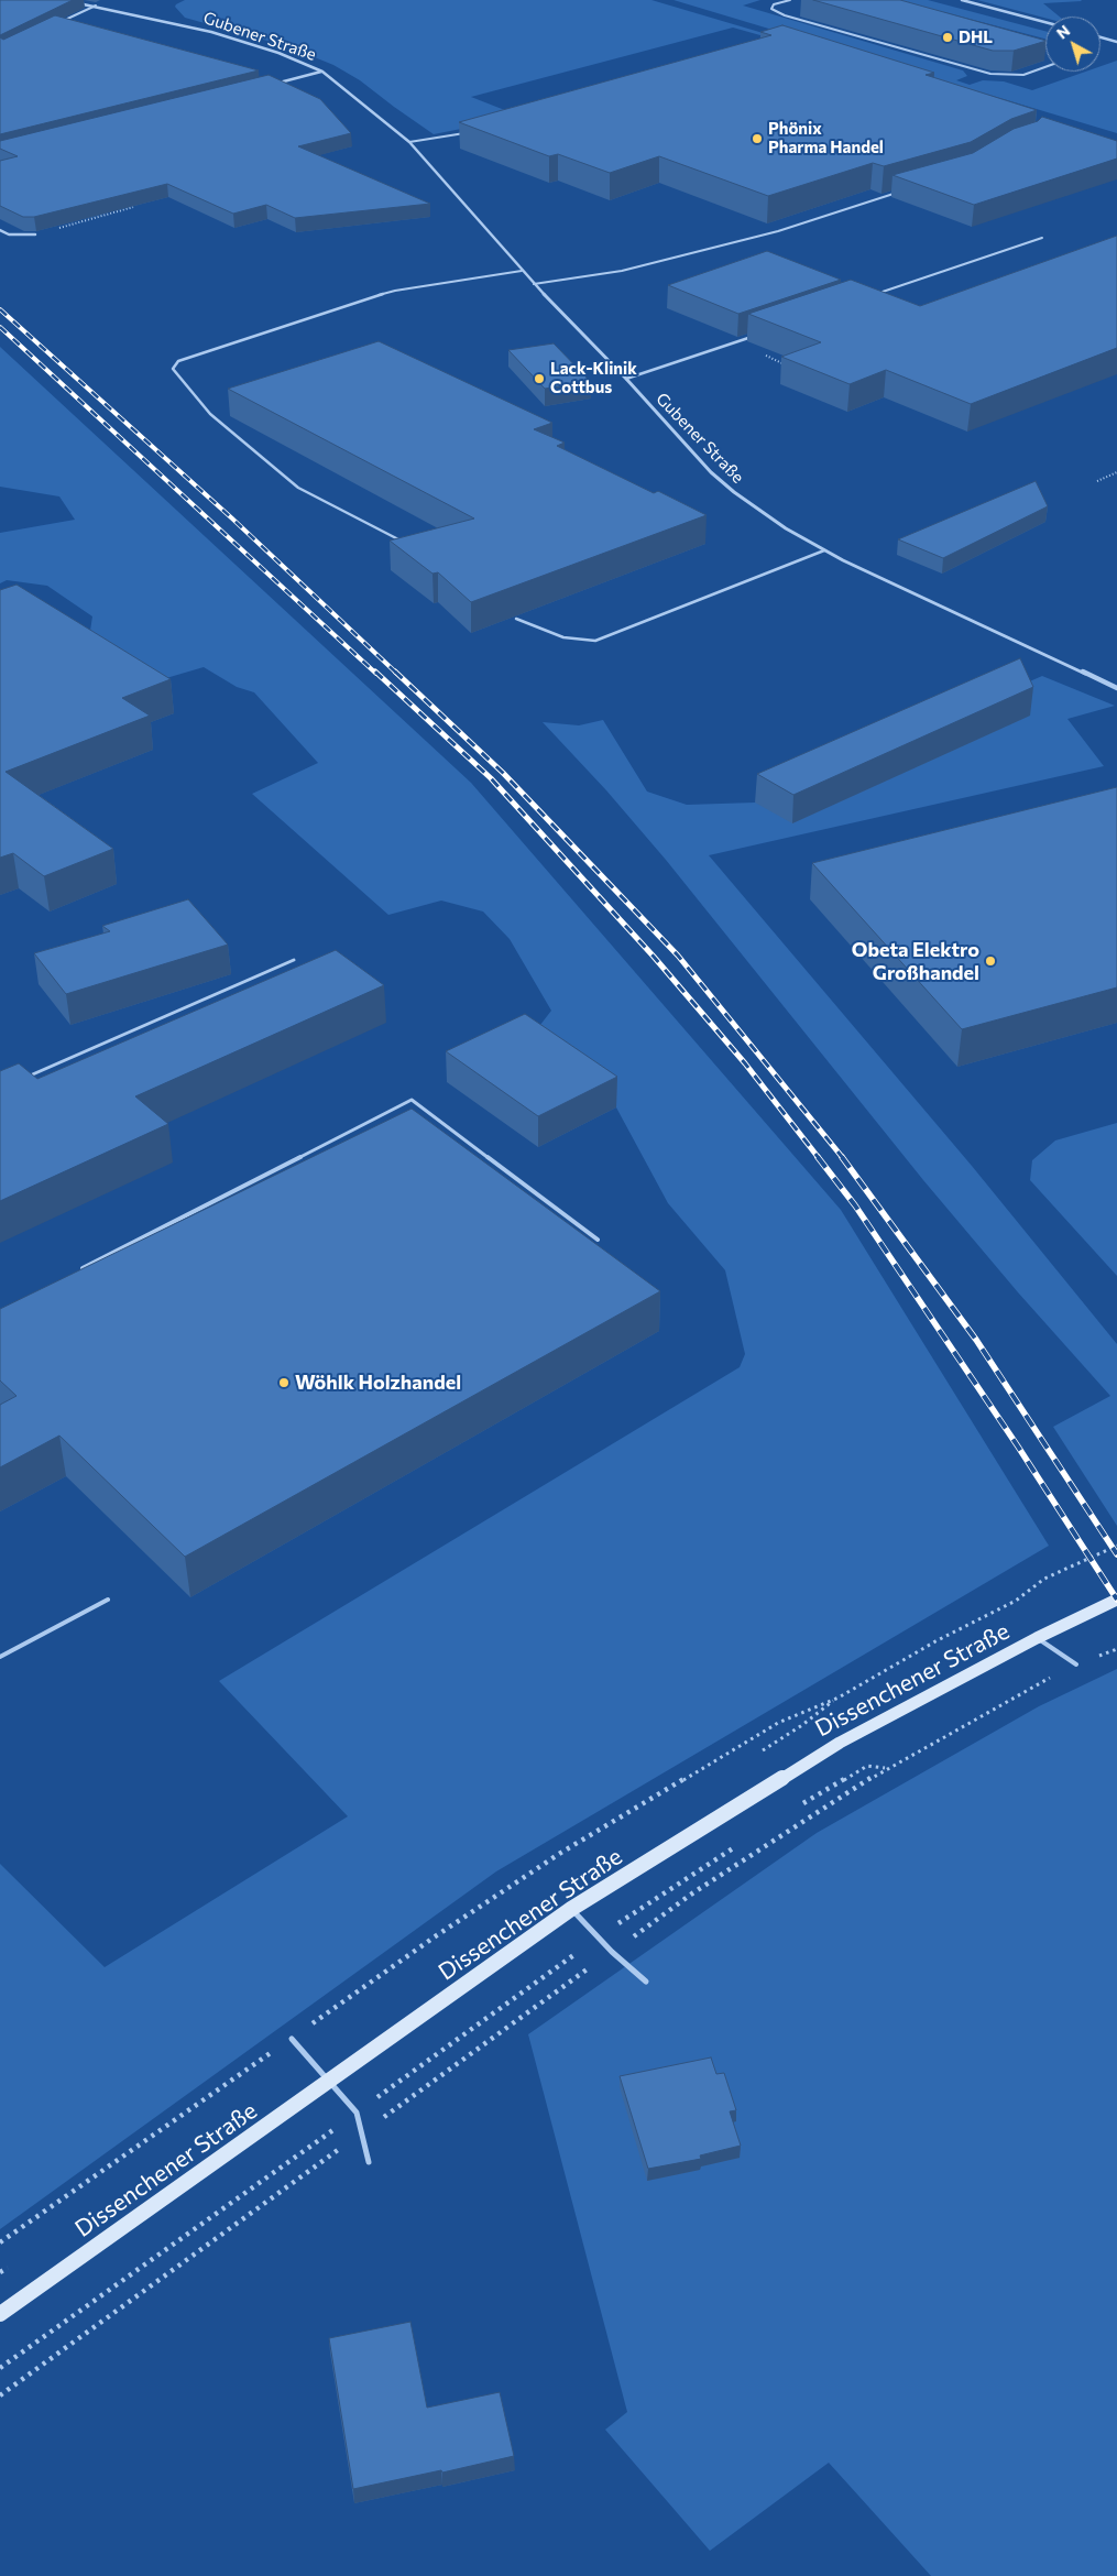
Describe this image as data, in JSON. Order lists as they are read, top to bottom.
{
  "streets": {
    "main road": ["Dissenchener Straße"],
    "street": ["Gubener Straße"]
  },
  "places": [
    "DHL",
    "Phönix Pharma Handel",
    "Lack-Klinik Cottbus",
    "Obeta Elektro Großhandel",
    "Wöhlk Holzhandel"
  ],
  "north": "top left"
}
